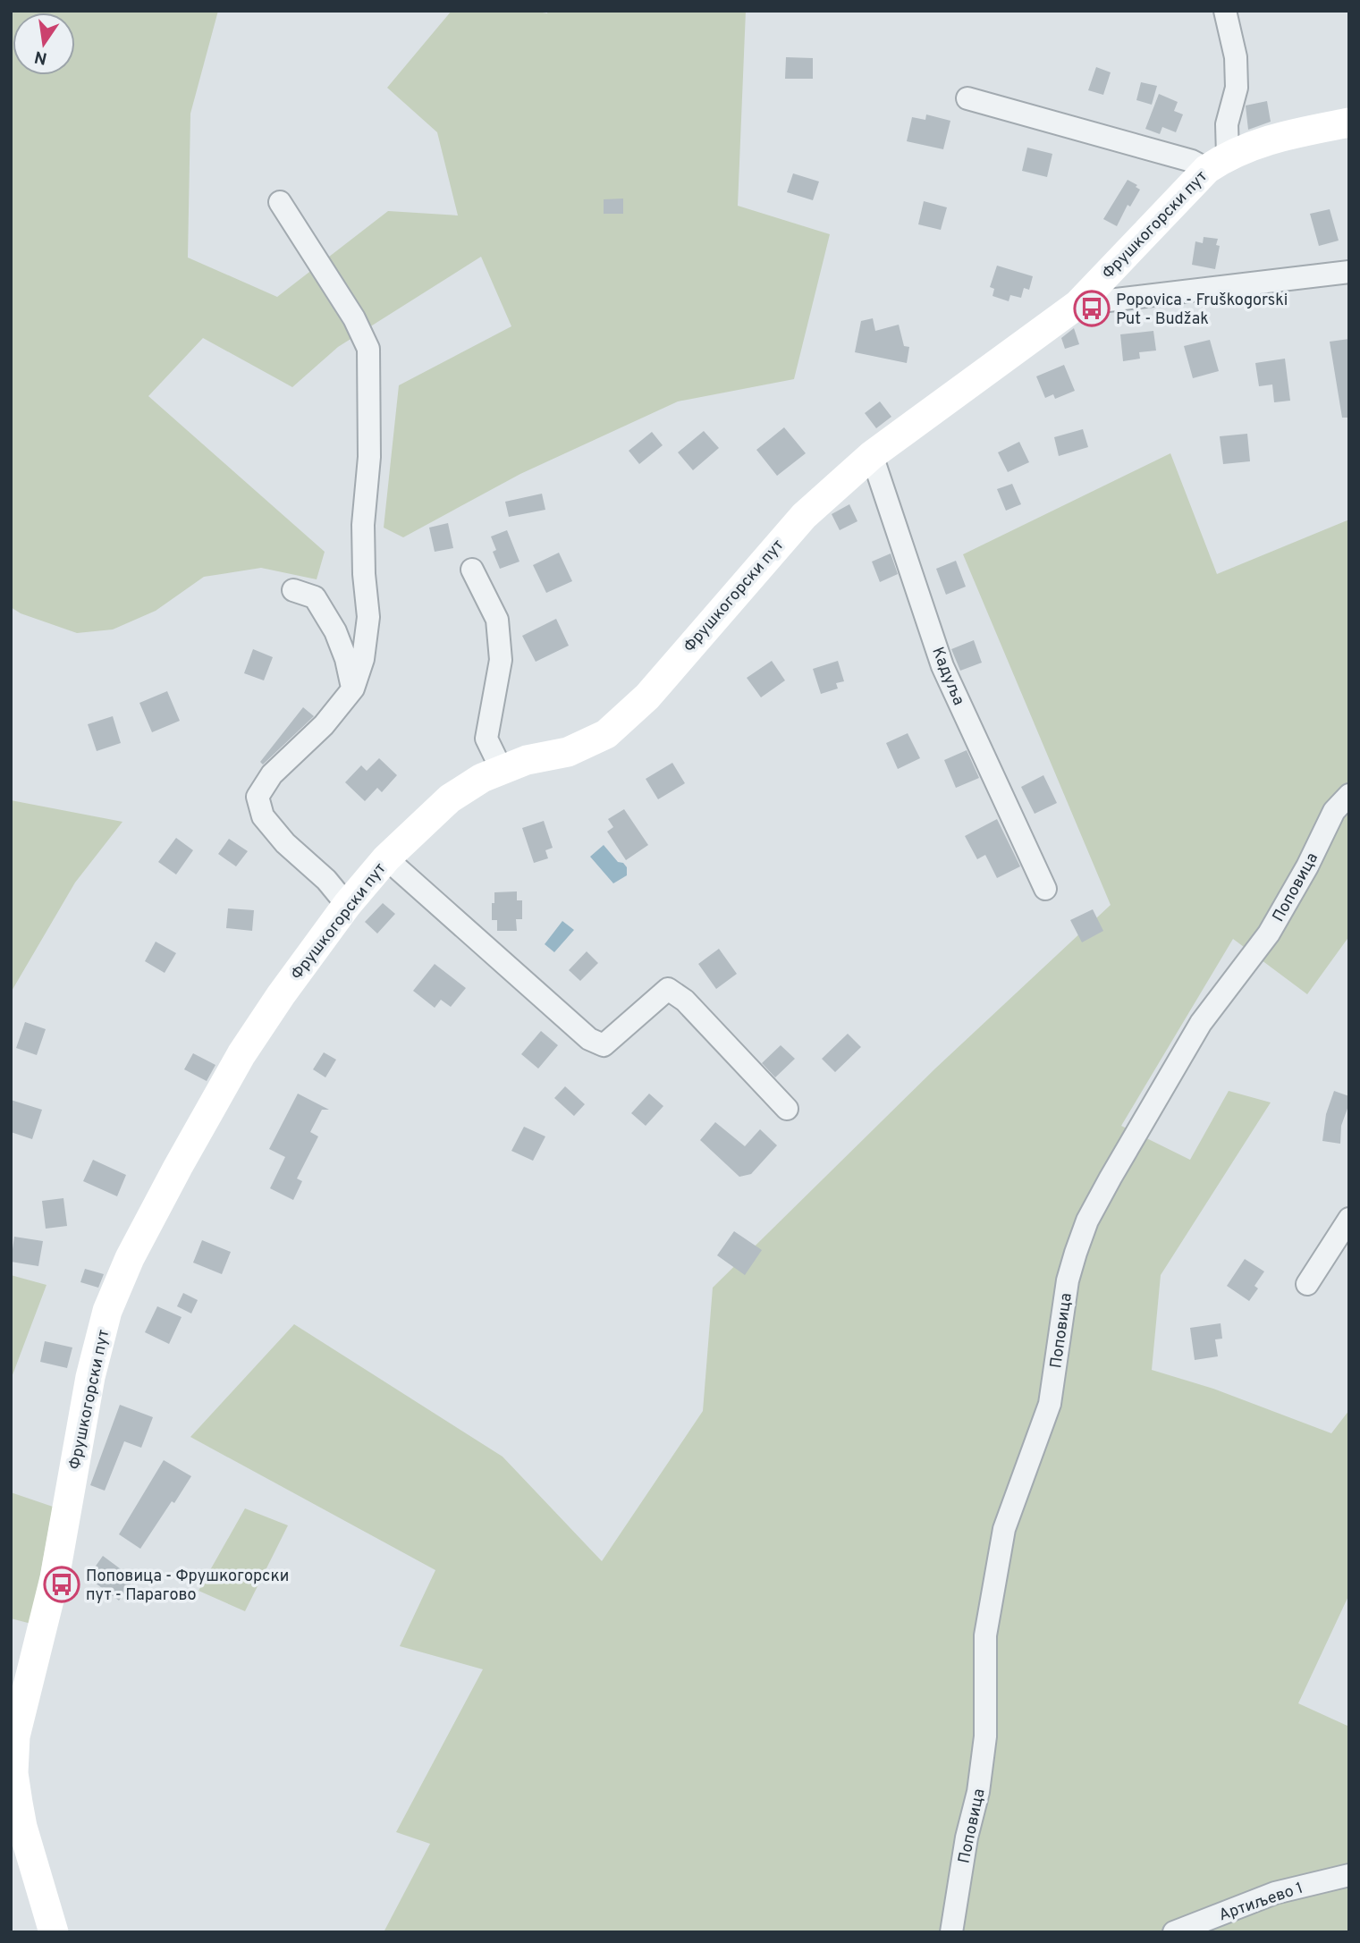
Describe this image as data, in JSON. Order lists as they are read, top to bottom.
{
  "streets": {
    "street": [
      "Фрушкогорски пут",
      "Кадуља",
      "Поповица",
      "Артиљево 1"
    ]
  },
  "crossings": [
    ["Фрушкогорски пут", "Кадуља"]
  ],
  "places": {
    "bus stop": ["Popovica - Fruškogorski Put - Budžak", "Поповица - Фрушкогорски пут - Парагово"]
  },
  "north": "bottom"
}
